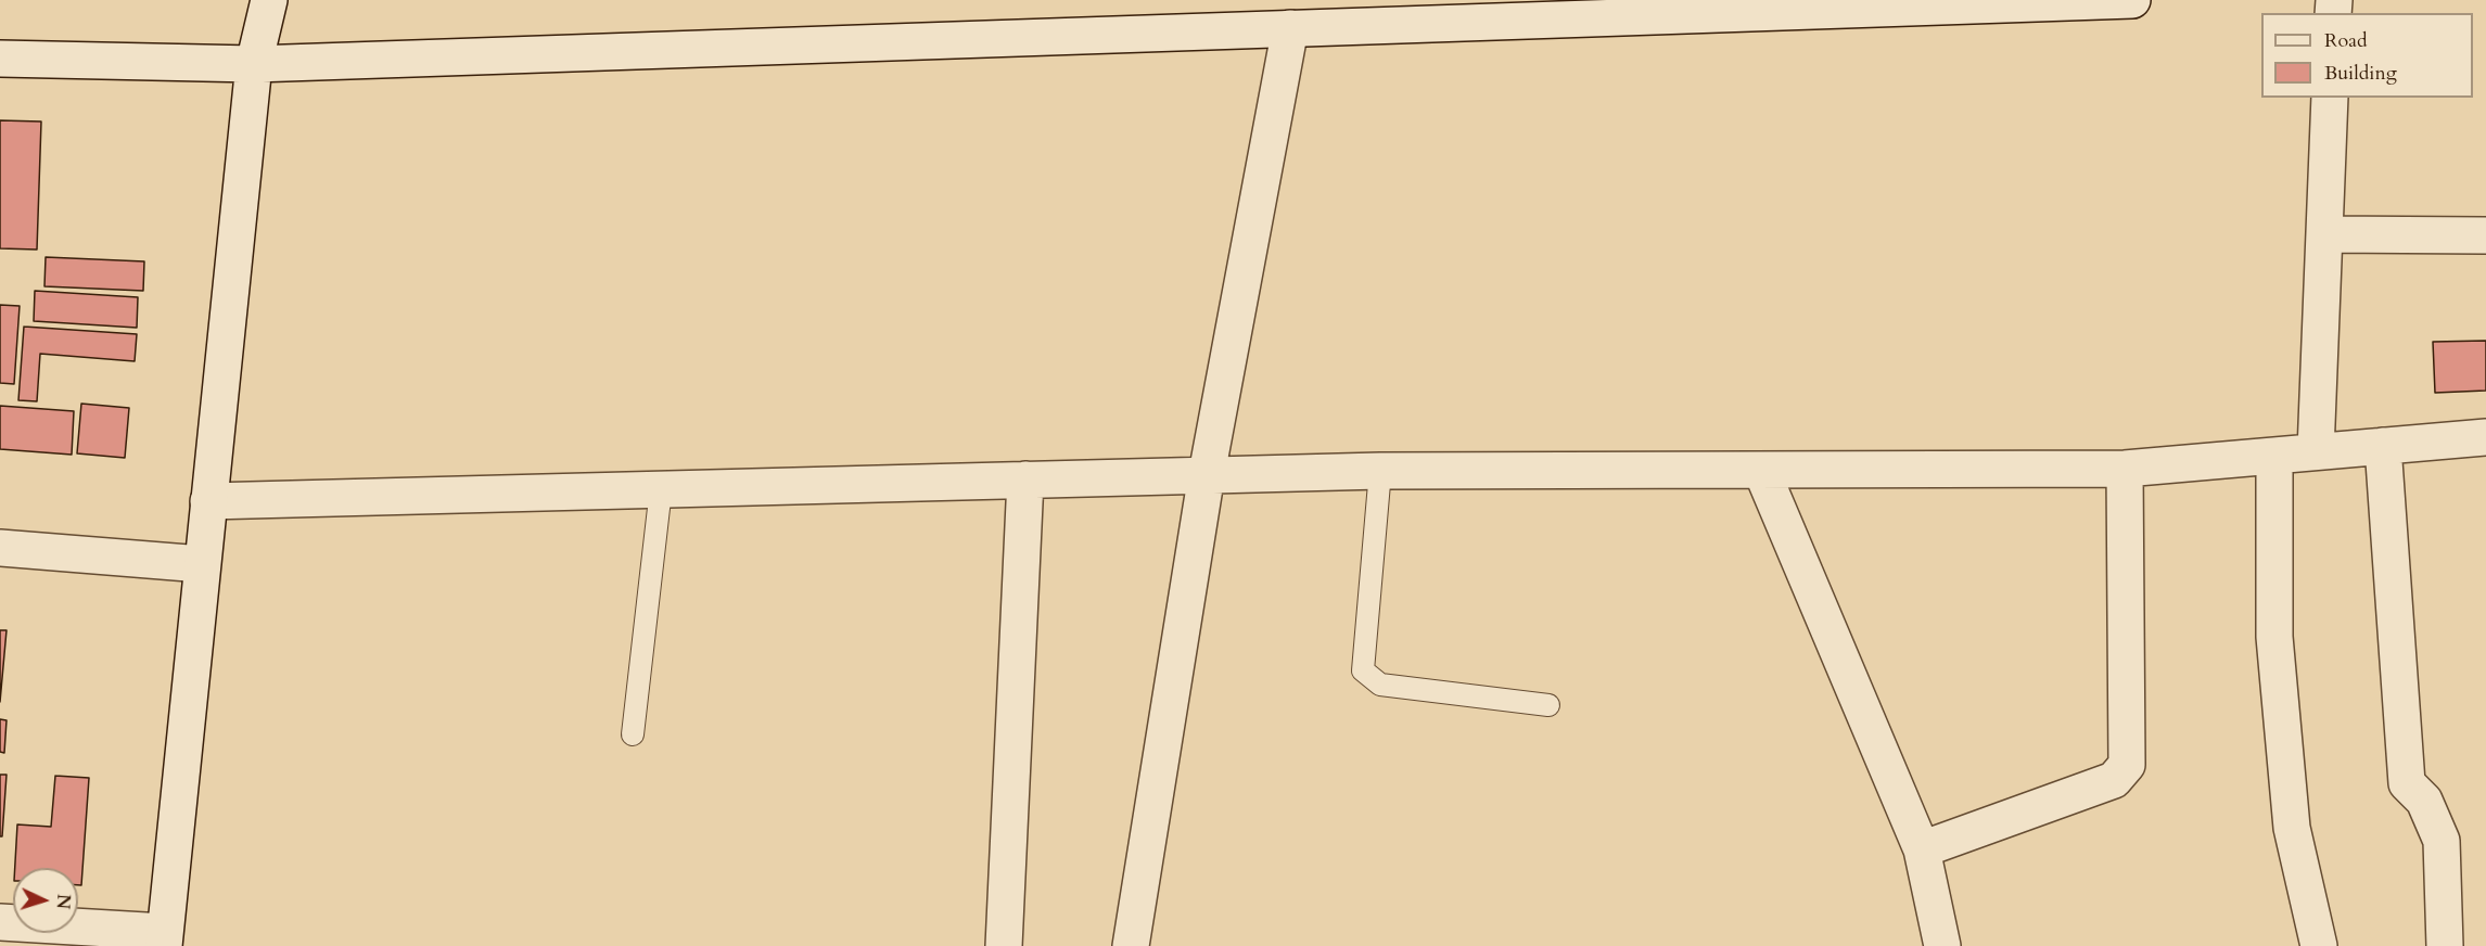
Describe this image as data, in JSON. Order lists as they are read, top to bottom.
{
  "legend": ["Road", "Building"],
  "north": "right"
}
